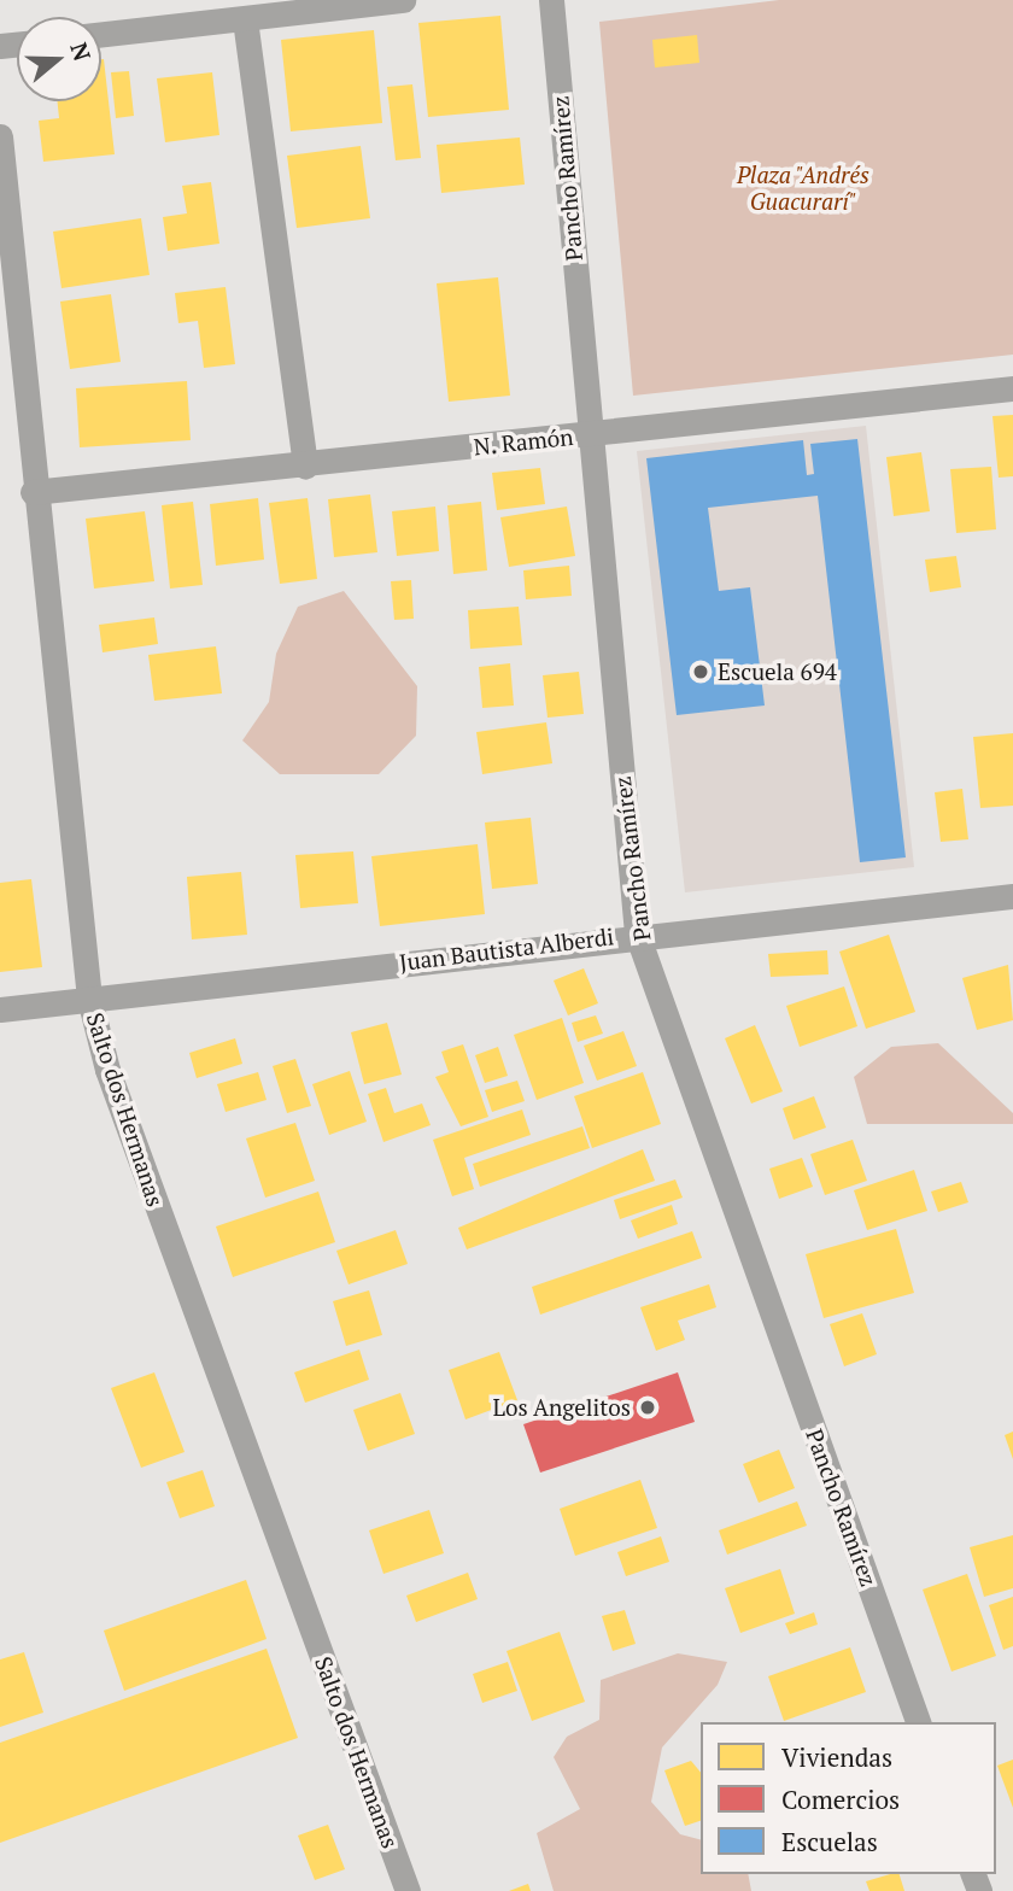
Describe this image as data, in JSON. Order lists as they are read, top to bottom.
{
  "streets": {
    "street": [
      "Pancho Ramírez",
      "N. Ramón",
      "Juan Bautista Alberdi",
      "Salto dos Hermanas"
    ]
  },
  "crossings": [
    ["Pancho Ramírez", "N. Ramón"],
    ["Pancho Ramírez", "Juan Bautista Alberdi"],
    ["N. Ramón", "Salto dos Hermanas"],
    ["Juan Bautista Alberdi", "Salto dos Hermanas"]
  ],
  "parks": ["Plaza \"Andrés Guacurarí\""],
  "places": ["Escuela 694", "Los Angelitos"],
  "legend": ["Viviendas", "Comercios", "Escuelas"],
  "north": "right"
}
